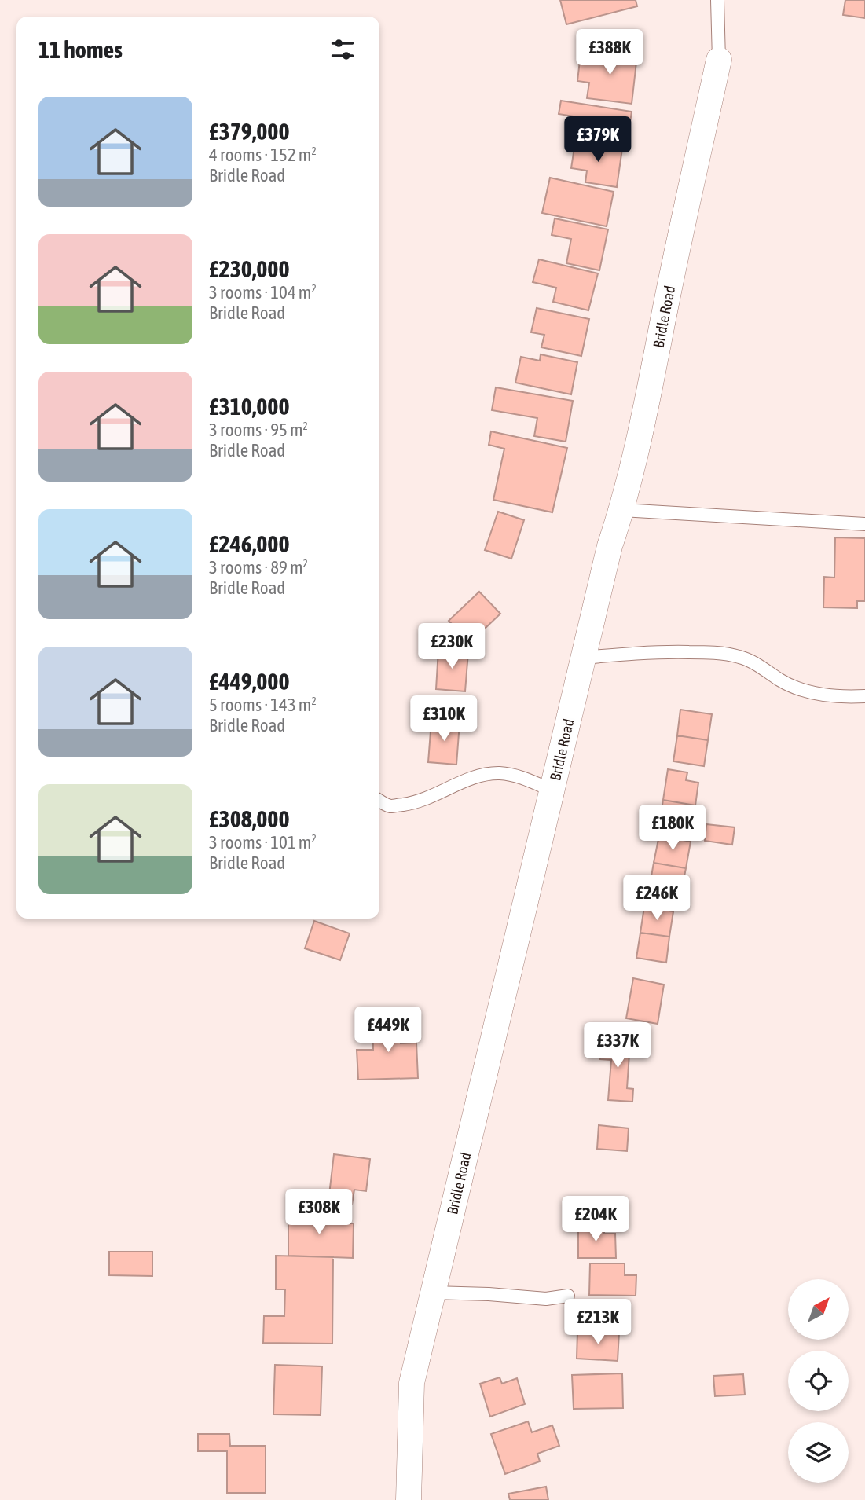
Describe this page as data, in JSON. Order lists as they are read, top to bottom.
{
  "streets": {
    "street": ["Bridle Road"]
  },
  "north": "top right",
  "page": {
    "heading": "11 homes",
    "price": [
      "£388K",
      "£379K",
      "£230K",
      "£310K",
      "£180K",
      "£246K",
      "£449K",
      "£337K",
      "£308K",
      "£204K",
      "£213K"
    ],
    "list": [
      {
        "name": "£379,000",
        "note": "4 rooms · 152 m² · Bridle Road"
      },
      {
        "name": "£230,000",
        "note": "3 rooms · 104 m² · Bridle Road"
      },
      {
        "name": "£310,000",
        "note": "3 rooms · 95 m² · Bridle Road"
      },
      {
        "name": "£246,000",
        "note": "3 rooms · 89 m² · Bridle Road"
      },
      {
        "name": "£449,000",
        "note": "5 rooms · 143 m² · Bridle Road"
      },
      {
        "name": "£308,000",
        "note": "3 rooms · 101 m² · Bridle Road"
      }
    ]
  }
}
